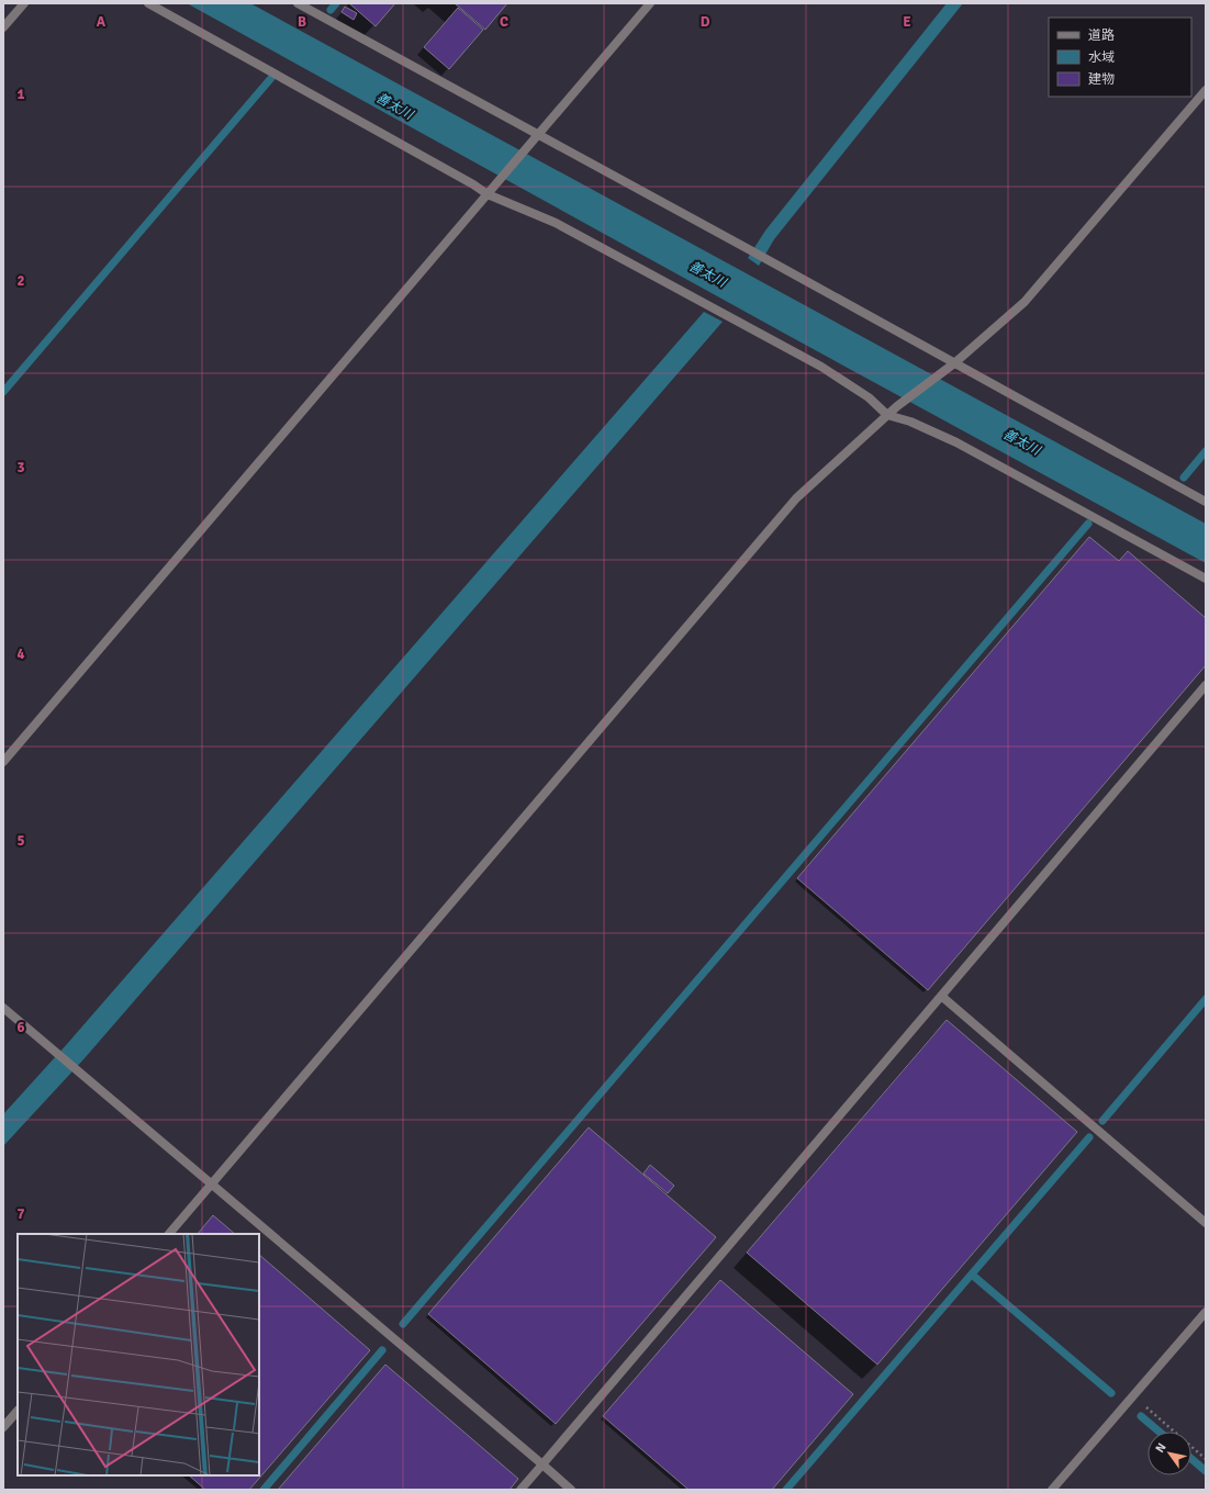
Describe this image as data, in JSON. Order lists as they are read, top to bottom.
{
  "water": ["善太川"],
  "legend": ["道路", "水域", "建物"],
  "north": "top left",
  "grid": {
    "columns": [
      "A",
      "B",
      "C",
      "D",
      "E"
    ],
    "rows": [
      "1",
      "2",
      "3",
      "4",
      "5",
      "6",
      "7"
    ]
  }
}
